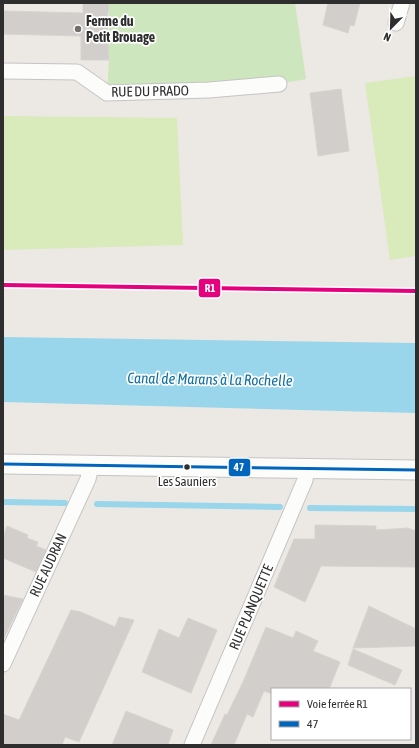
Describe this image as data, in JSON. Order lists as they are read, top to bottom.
{
  "streets": {
    "street": ["RUE DU PRADO", "RUE AUDRAN", "RUE PLANQUETTE"]
  },
  "water": ["Canal de Marans à La Rochelle"],
  "places": ["Ferme du Petit Brouage", "Les Sauniers"],
  "lines": ["rail line R1", "transit line 47"],
  "legend": ["Voie ferrée R1", "47"],
  "north": "bottom left"
}
